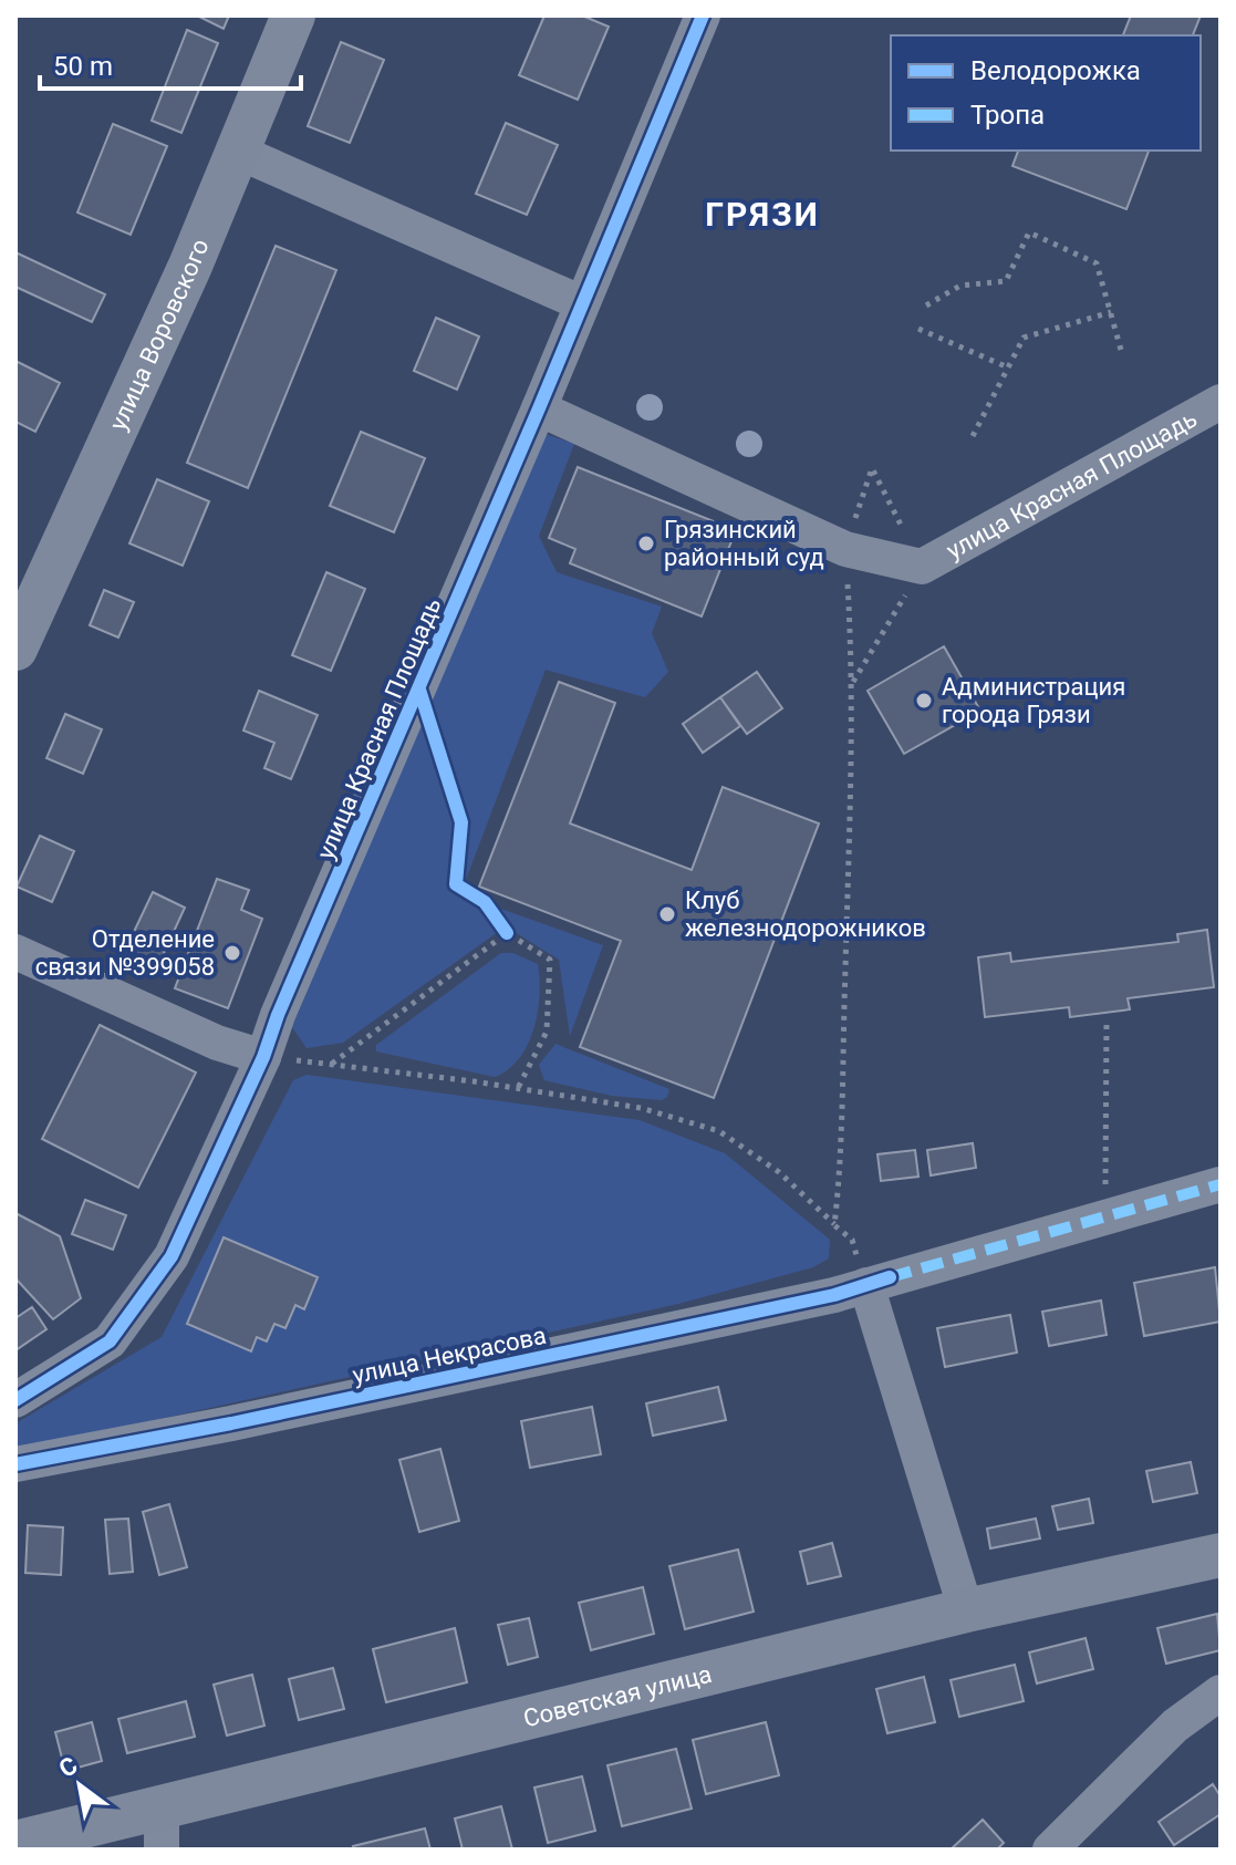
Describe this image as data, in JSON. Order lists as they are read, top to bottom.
{
  "streets": {
    "main road": ["улица Воровского", "Советская улица"],
    "street": ["улица Красная Площадь", "улица Некрасова"]
  },
  "districts": ["ГРЯЗИ"],
  "places": [
    "Грязинский районный суд",
    "Администрация города Грязи",
    "Клуб железнодорожников",
    "Отделение связи №399058"
  ],
  "legend": ["Велодорожка", "Тропа"],
  "scale_bar": "50 m",
  "north": "top left"
}
